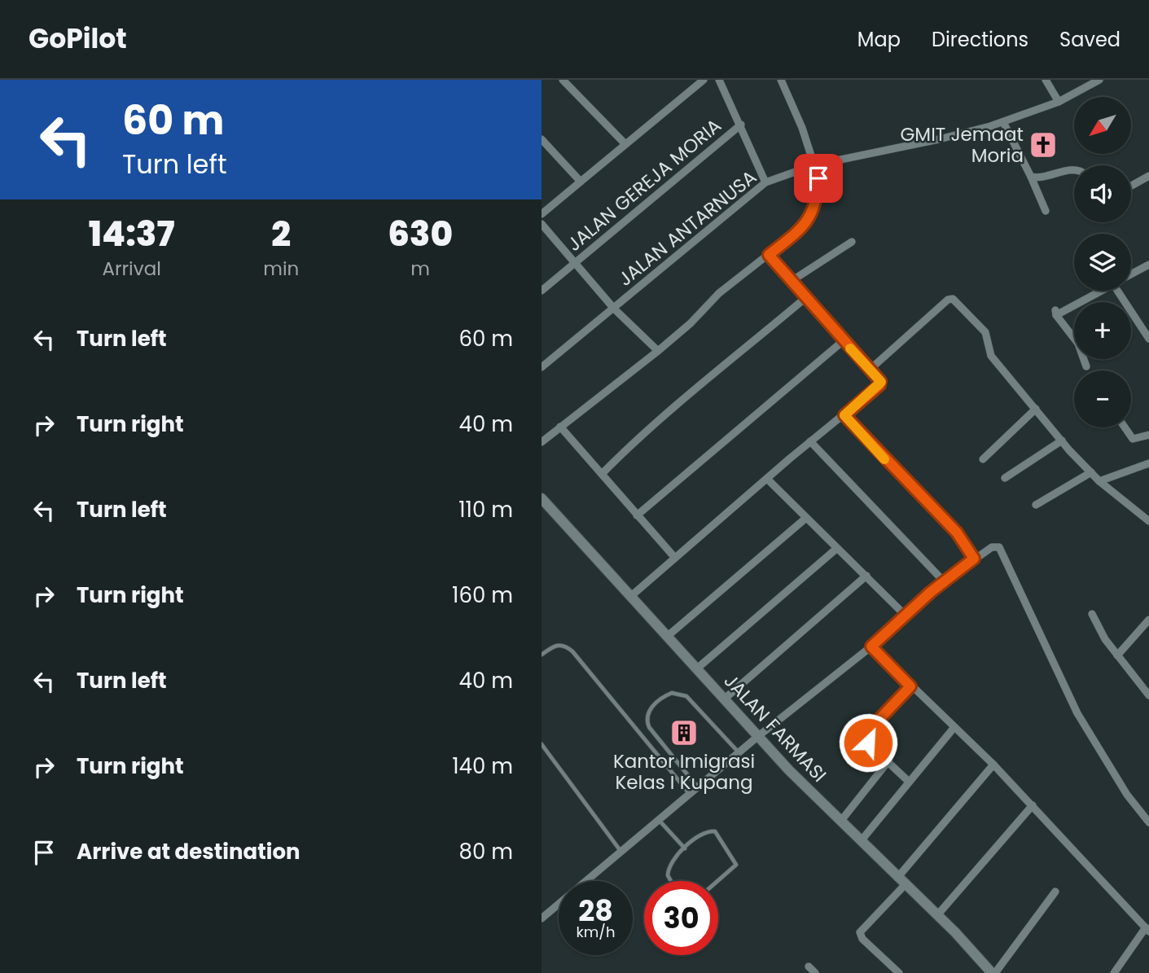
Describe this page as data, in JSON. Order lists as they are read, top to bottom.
{
  "streets": {
    "street": ["JALAN GEREJA MORIA", "JALAN ANTARNUSA", "JALAN FARMASI"]
  },
  "places": {
    "church": ["GMIT Jemaat Moria"],
    "building": ["Kantor Imigrasi Kelas I Kupang"]
  },
  "north": "bottom left",
  "page": {
    "header": "GoPilot",
    "nav": ["Map", "Directions", "Saved"],
    "turn": ["60 m", "Turn left"],
    "map_buttons": ["+", "−"],
    "eta": [
      "14:37",
      "Arrival",
      "2",
      "min",
      "630",
      "m"
    ],
    "list": [
      {
        "name": "Turn left",
        "value": "60 m"
      },
      {
        "name": "Turn right",
        "value": "40 m"
      },
      {
        "name": "Turn left",
        "value": "110 m"
      },
      {
        "name": "Turn right",
        "value": "160 m"
      },
      {
        "name": "Turn left",
        "value": "40 m"
      },
      {
        "name": "Turn right",
        "value": "140 m"
      },
      {
        "name": "Arrive at destination",
        "value": "80 m"
      }
    ],
    "speed": "28 km/h",
    "limit": "30"
  }
}
